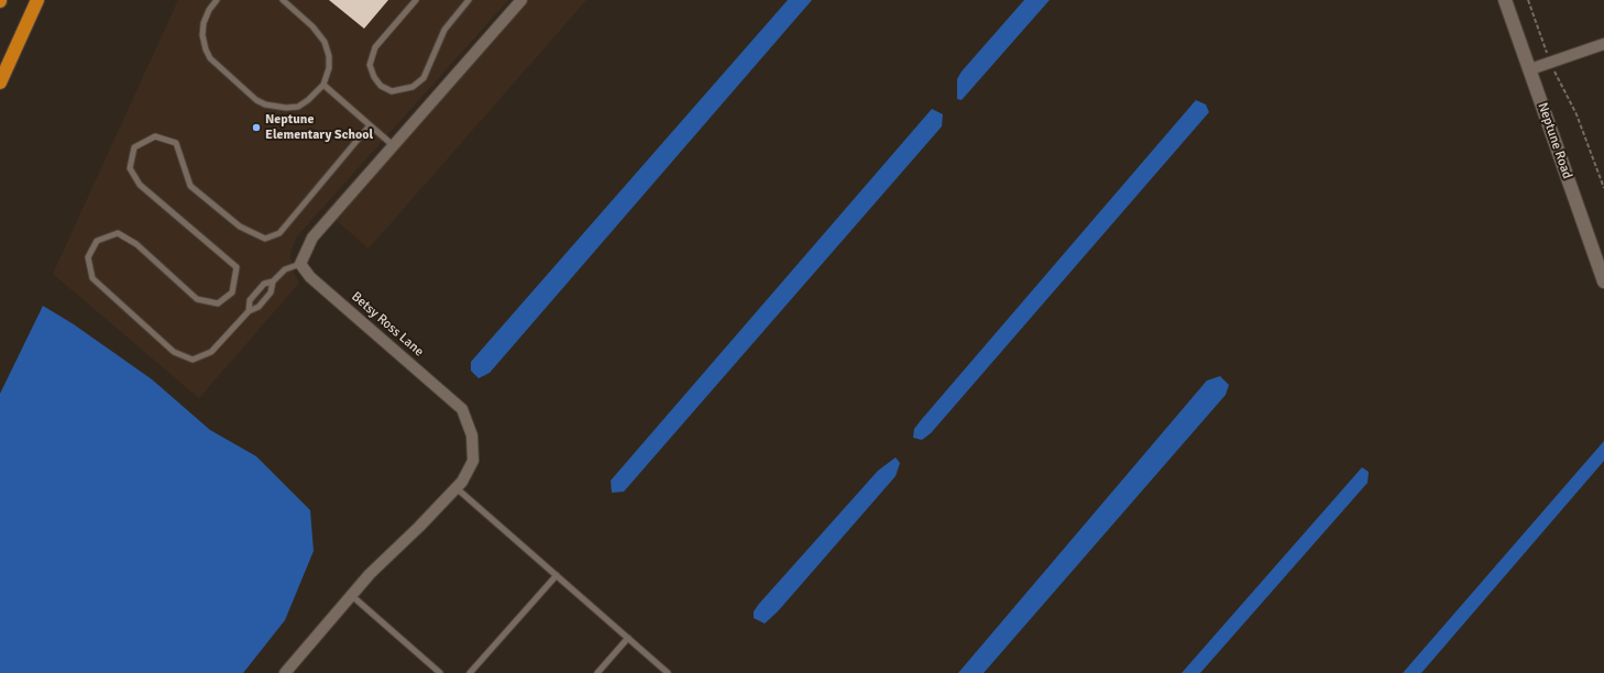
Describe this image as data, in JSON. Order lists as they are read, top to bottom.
{
  "streets": {
    "main road": ["Neptune Road"],
    "street": ["Betsy Ross Lane"]
  },
  "places": ["Neptune Elementary School"]
}
